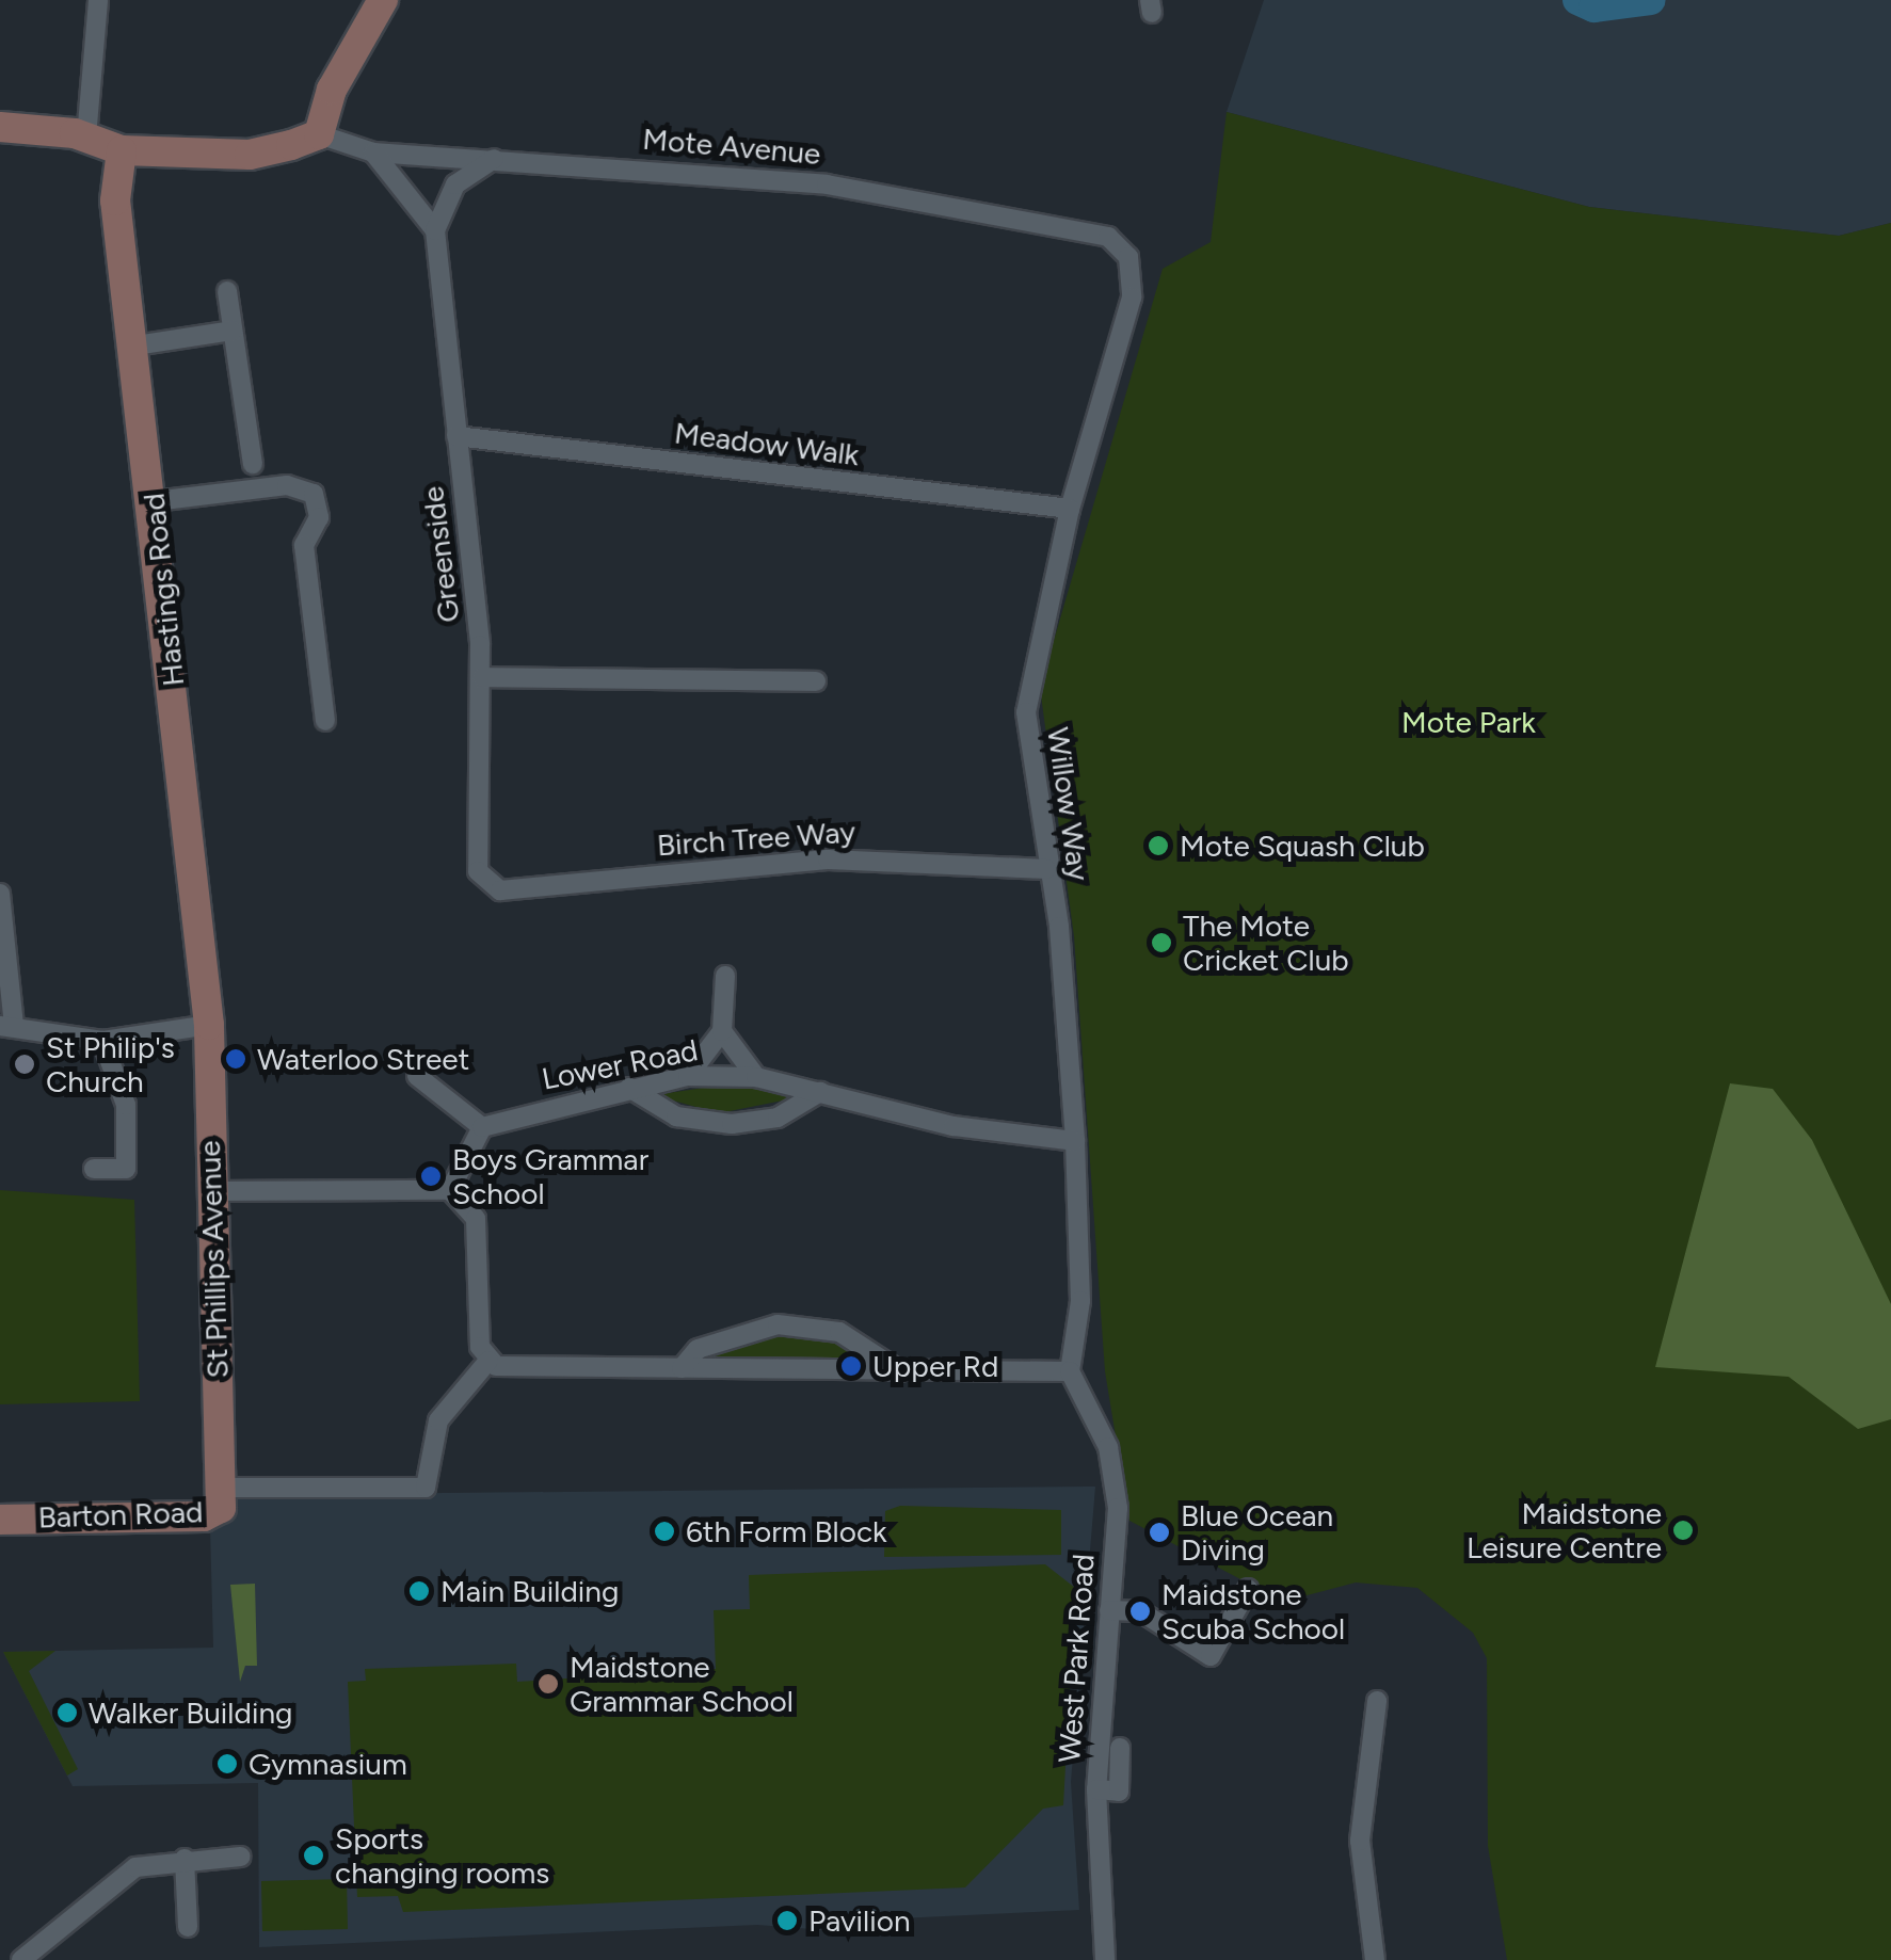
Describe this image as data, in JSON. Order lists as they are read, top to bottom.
{
  "streets": {
    "street": [
      "Mote Avenue",
      "Meadow Walk",
      "Greenside",
      "Hastings Road",
      "Willow Way",
      "Birch Tree Way",
      "Lower Road",
      "St Phillips Avenue",
      "Barton Road",
      "West Park Road"
    ]
  },
  "crossings": [
    ["Mote Avenue", "Willow Way"],
    ["Meadow Walk", "Greenside"],
    ["Meadow Walk", "Willow Way"],
    ["Greenside", "Birch Tree Way"],
    ["Hastings Road", "St Phillips Avenue"],
    ["Willow Way", "Birch Tree Way"],
    ["Willow Way", "Lower Road"],
    ["Willow Way", "West Park Road"],
    ["St Phillips Avenue", "Barton Road"]
  ],
  "parks": ["Mote Park"],
  "places": [
    "Mote Squash Club",
    "The Mote Cricket Club",
    "Waterloo Street",
    "St Philip's Church",
    "Boys Grammar School",
    "Upper Rd",
    "Maidstone Leisure Centre",
    "6th Form Block",
    "Blue Ocean Diving",
    "Main Building",
    "Maidstone Scuba School",
    "Maidstone Grammar School",
    "Walker Building",
    "Gymnasium",
    "Sports changing rooms",
    "Pavilion"
  ]
}
